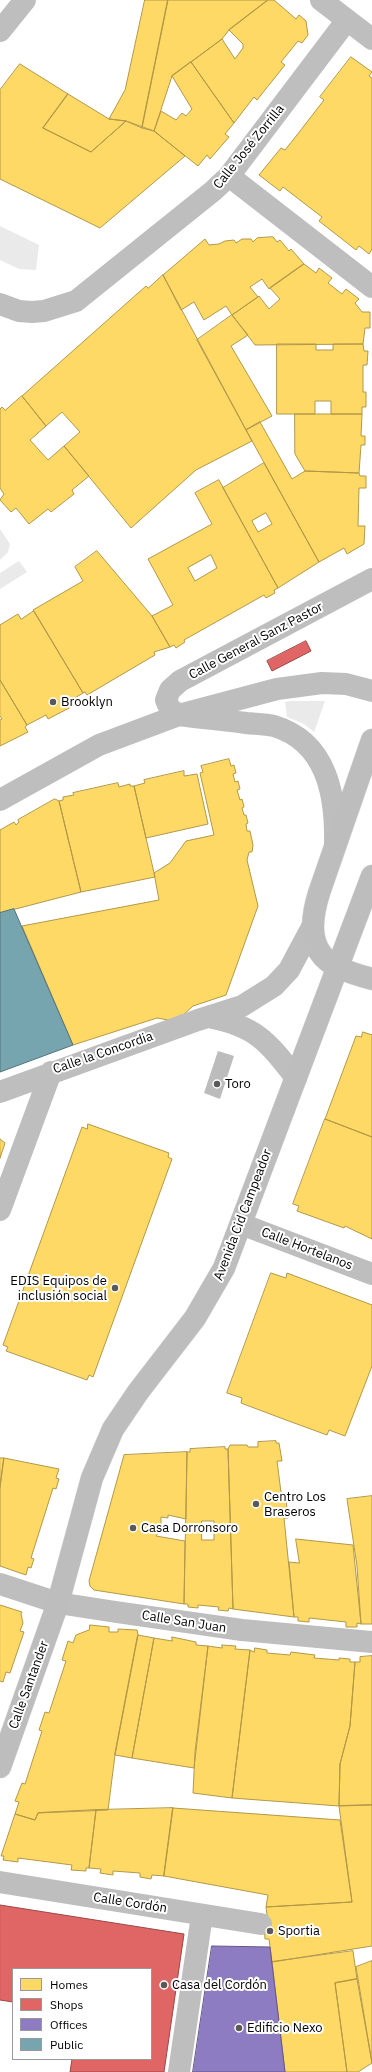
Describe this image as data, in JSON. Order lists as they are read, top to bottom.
{
  "streets": {
    "main road": ["Avenida Cid Campeador", "Calle Santander"],
    "street": [
      "Calle José Zorrilla",
      "Calle General Sanz Pastor",
      "Calle la Concordia",
      "Calle Hortelanos",
      "Calle San Juan",
      "Calle Cordón"
    ]
  },
  "crossings": [
    ["Calle la Concordia", "Avenida Cid Campeador"],
    ["Avenida Cid Campeador", "Calle Hortelanos"],
    ["Avenida Cid Campeador", "Calle San Juan"],
    ["Avenida Cid Campeador", "Calle Santander"],
    ["Calle San Juan", "Calle Santander"]
  ],
  "places": [
    "Brooklyn",
    "Toro",
    "EDIS Equipos de inclusión social",
    "Centro Los Braseros",
    "Casa Dorronsoro",
    "Sportia",
    "Casa del Cordón",
    "Edificio Nexo"
  ],
  "legend": [
    "Homes",
    "Shops",
    "Offices",
    "Public"
  ]
}
